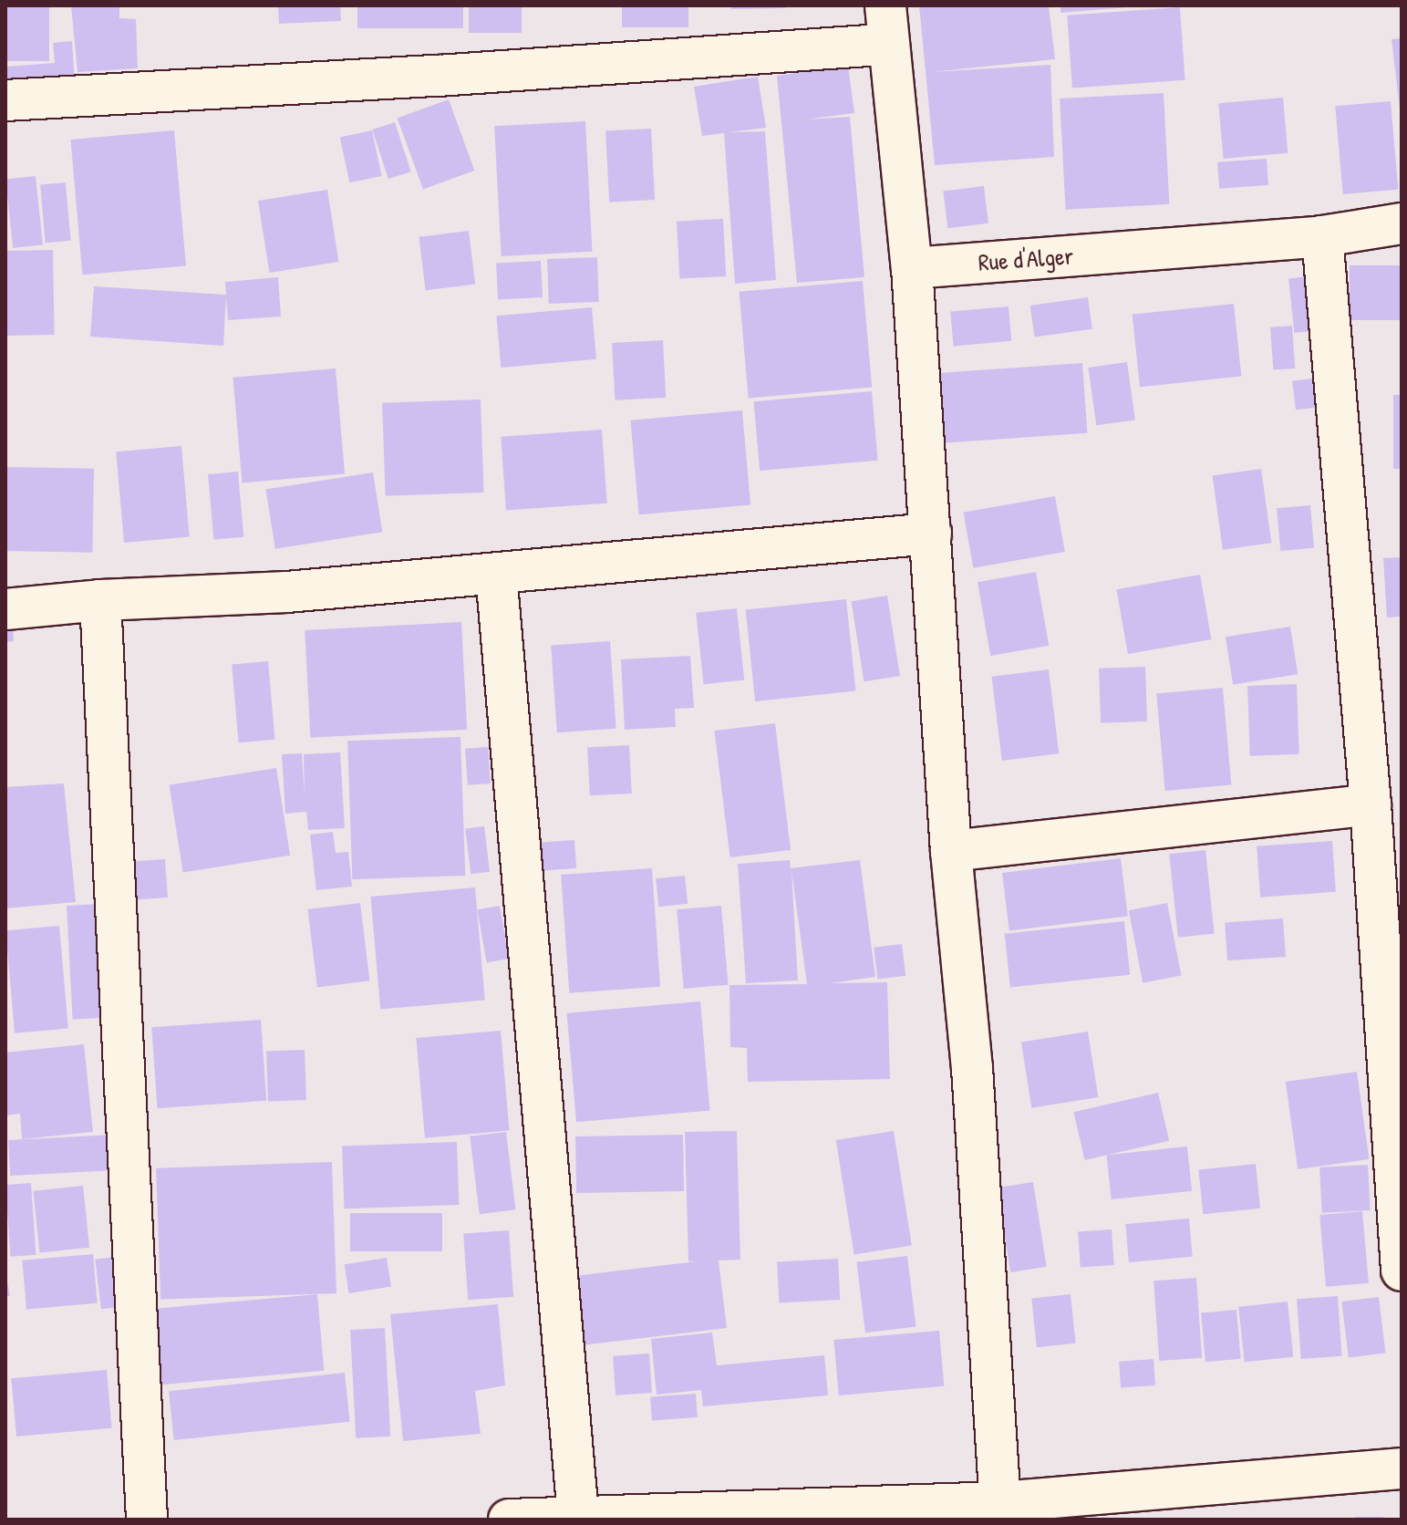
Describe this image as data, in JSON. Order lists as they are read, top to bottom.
{
  "streets": {
    "street": ["Rue d'Alger"]
  }
}
